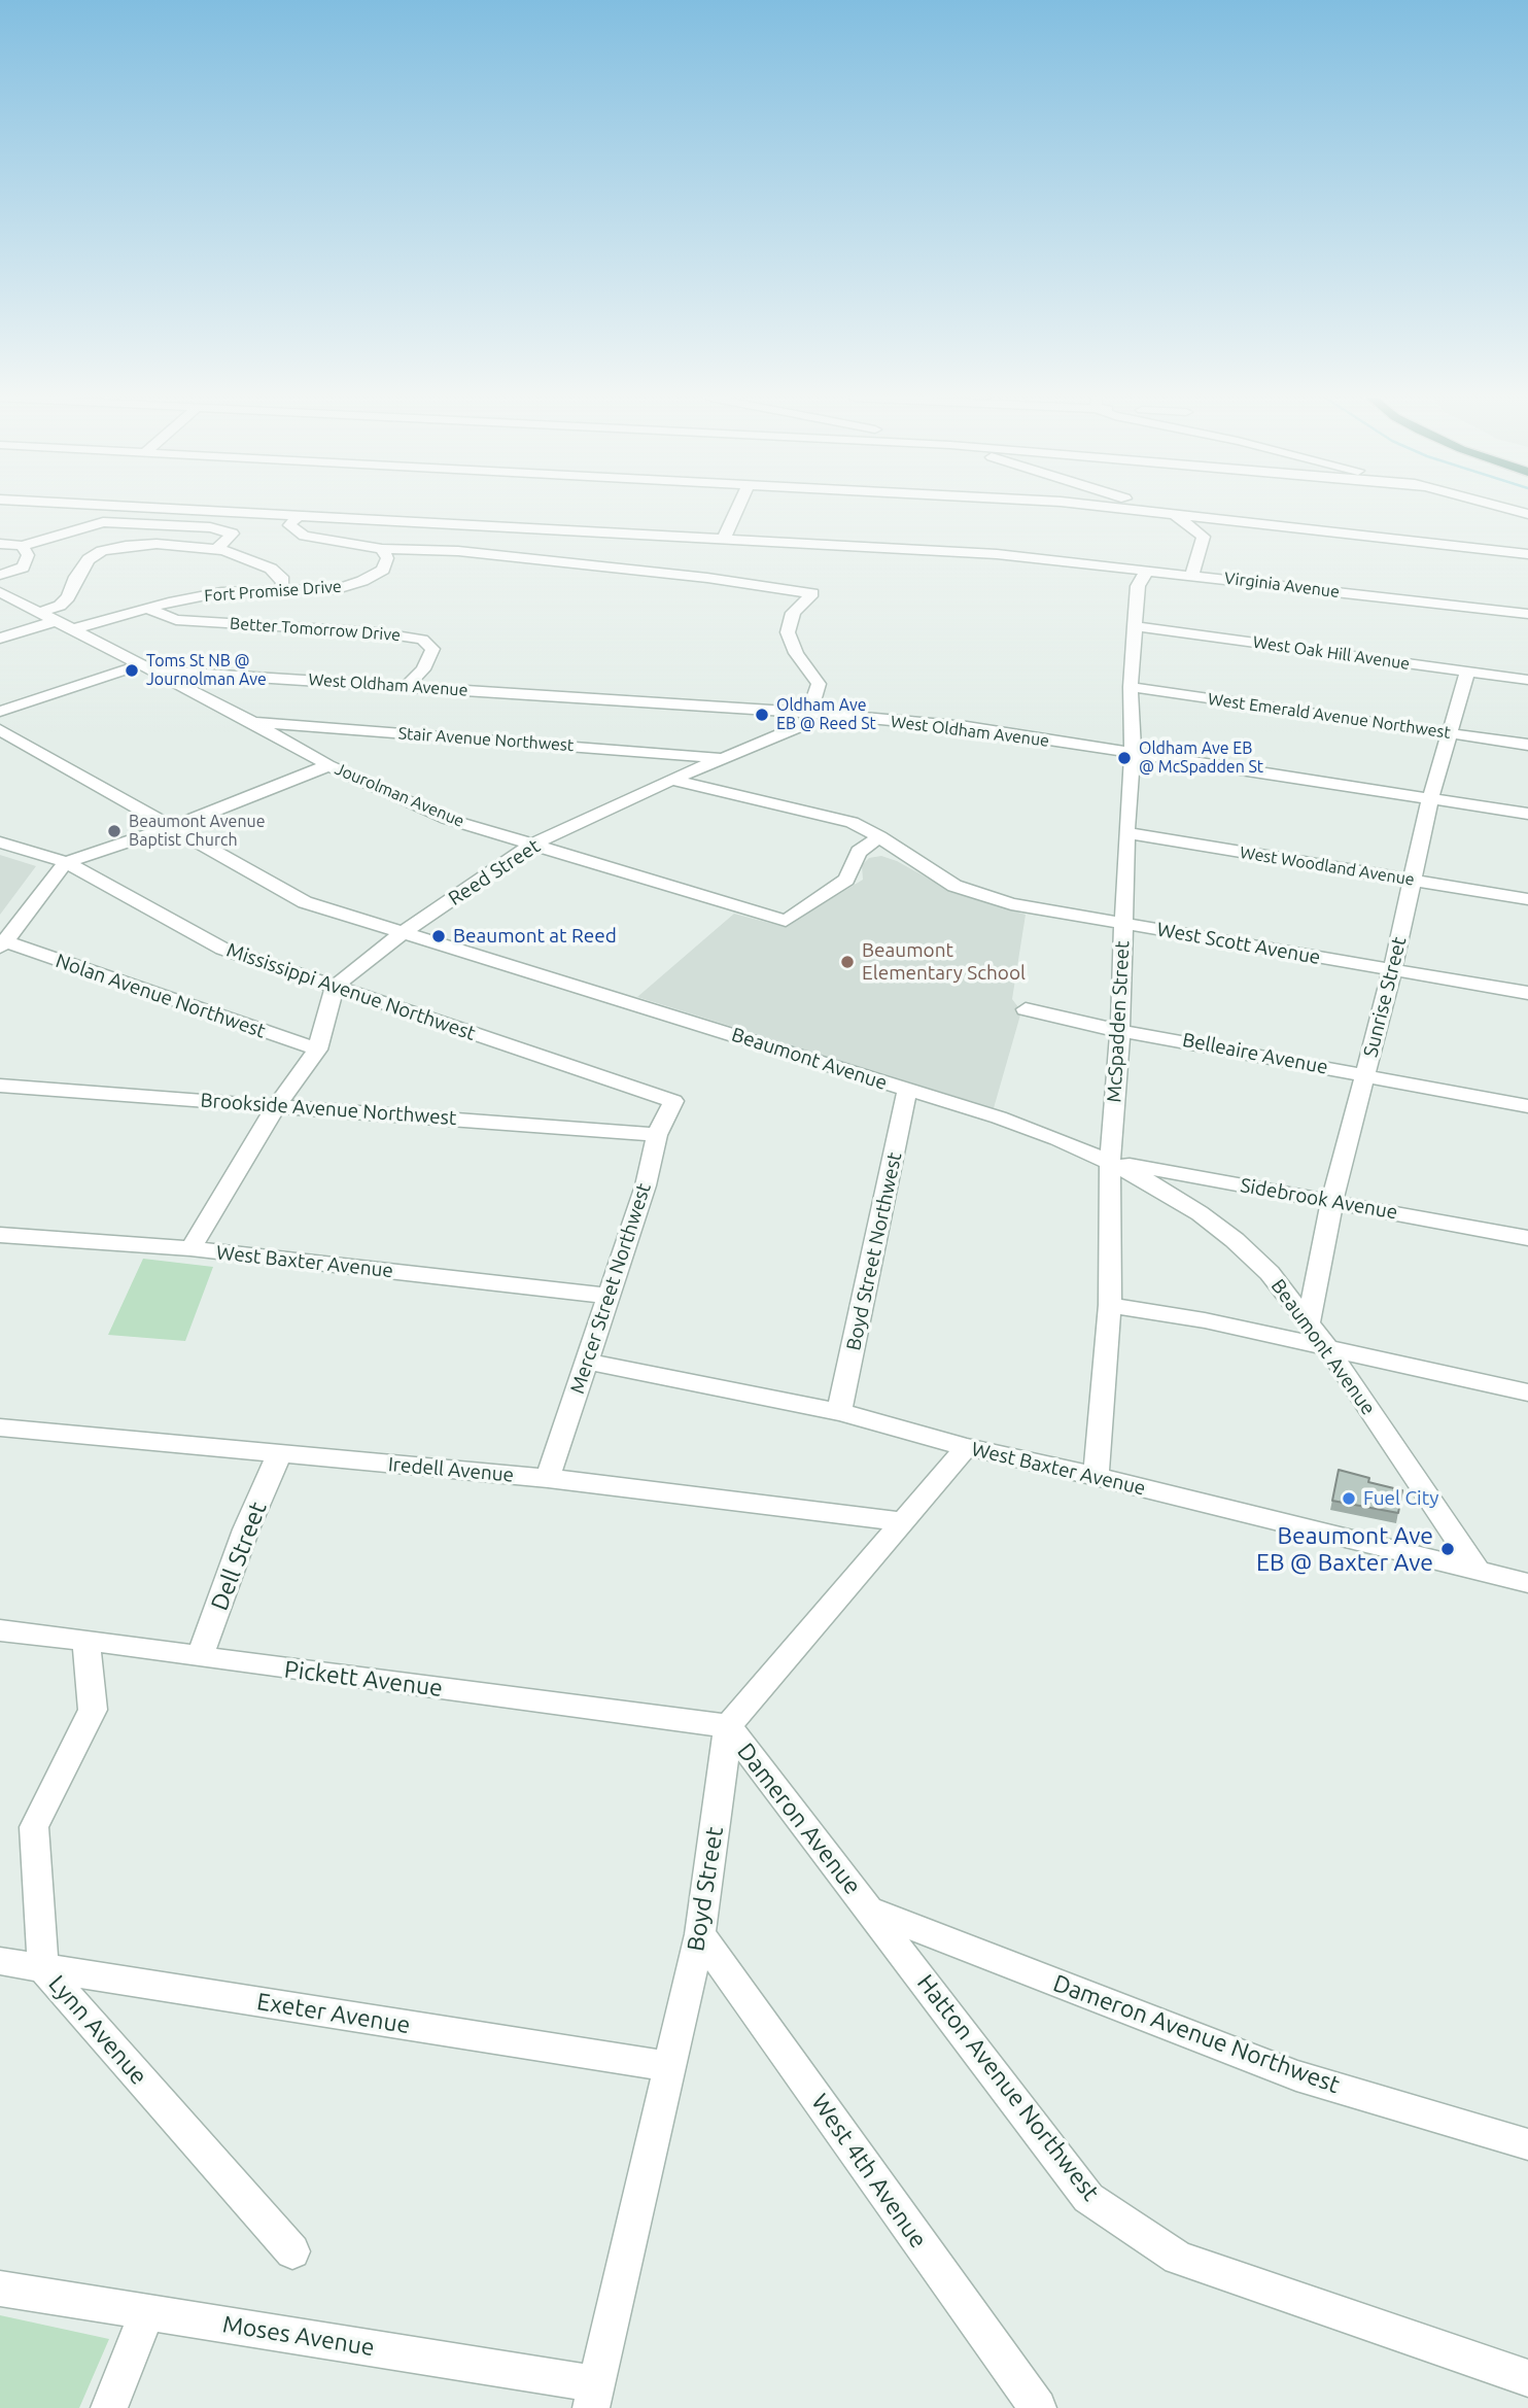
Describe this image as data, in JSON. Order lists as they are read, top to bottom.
{
  "streets": {
    "street": [
      "Virginia Avenue",
      "Fort Promise Drive",
      "Better Tomorrow Drive",
      "West Oak Hill Avenue",
      "West Oldham Avenue",
      "West Emerald Avenue Northwest",
      "Stair Avenue Northwest",
      "Jourolman Avenue",
      "West Woodland Avenue",
      "Reed Street",
      "West Scott Avenue",
      "Mississippi Avenue Northwest",
      "Nolan Avenue Northwest",
      "Sunrise Street",
      "McSpadden Street",
      "Belleaire Avenue",
      "Beaumont Avenue",
      "Brookside Avenue Northwest",
      "Sidebrook Avenue",
      "Boyd Street Northwest",
      "West Baxter Avenue",
      "Mercer Street Northwest",
      "Iredell Avenue",
      "Dell Street",
      "Pickett Avenue",
      "Dameron Avenue",
      "Boyd Street",
      "Exeter Avenue",
      "Lynn Avenue",
      "Dameron Avenue Northwest",
      "Hatton Avenue Northwest",
      "West 4th Avenue",
      "Moses Avenue"
    ]
  },
  "crossings": [
    ["Virginia Avenue", "McSpadden Street"],
    ["Fort Promise Drive", "Better Tomorrow Drive"],
    ["Fort Promise Drive", "Jourolman Avenue"],
    ["Better Tomorrow Drive", "West Oldham Avenue"],
    ["West Oak Hill Avenue", "Sunrise Street"],
    ["West Oak Hill Avenue", "McSpadden Street"],
    ["West Oldham Avenue", "Jourolman Avenue"],
    ["West Oldham Avenue", "Reed Street"],
    ["West Oldham Avenue", "Sunrise Street"],
    ["West Oldham Avenue", "McSpadden Street"],
    ["West Emerald Avenue Northwest", "Sunrise Street"],
    ["West Emerald Avenue Northwest", "McSpadden Street"],
    ["Stair Avenue Northwest", "Jourolman Avenue"],
    ["Stair Avenue Northwest", "Reed Street"],
    ["Jourolman Avenue", "Reed Street"],
    ["Jourolman Avenue", "West Scott Avenue"],
    ["West Woodland Avenue", "Sunrise Street"],
    ["West Woodland Avenue", "McSpadden Street"],
    ["Reed Street", "West Scott Avenue"],
    ["Reed Street", "Mississippi Avenue Northwest"],
    ["Reed Street", "Beaumont Avenue"],
    ["West Scott Avenue", "Sunrise Street"],
    ["West Scott Avenue", "McSpadden Street"],
    ["Mississippi Avenue Northwest", "Mercer Street Northwest"],
    ["Sunrise Street", "Belleaire Avenue"],
    ["Sunrise Street", "Beaumont Avenue"],
    ["Sunrise Street", "Sidebrook Avenue"],
    ["McSpadden Street", "Belleaire Avenue"],
    ["McSpadden Street", "Beaumont Avenue"],
    ["McSpadden Street", "Sidebrook Avenue"],
    ["McSpadden Street", "West Baxter Avenue"],
    ["Beaumont Avenue", "Sidebrook Avenue"],
    ["Beaumont Avenue", "Boyd Street Northwest"],
    ["Beaumont Avenue", "West Baxter Avenue"],
    ["Brookside Avenue Northwest", "Mercer Street Northwest"],
    ["Boyd Street Northwest", "West Baxter Avenue"],
    ["West Baxter Avenue", "Mercer Street Northwest"],
    ["Mercer Street Northwest", "Iredell Avenue"],
    ["Iredell Avenue", "Dell Street"],
    ["Dell Street", "Pickett Avenue"],
    ["Pickett Avenue", "Dameron Avenue"],
    ["Pickett Avenue", "Boyd Street"],
    ["Pickett Avenue", "Lynn Avenue"],
    ["Dameron Avenue", "Boyd Street"],
    ["Dameron Avenue", "Dameron Avenue Northwest"],
    ["Dameron Avenue", "Hatton Avenue Northwest"],
    ["Boyd Street", "Exeter Avenue"],
    ["Boyd Street", "West 4th Avenue"],
    ["Boyd Street", "Moses Avenue"],
    ["Exeter Avenue", "Lynn Avenue"],
    ["Dameron Avenue Northwest", "Hatton Avenue Northwest"]
  ],
  "places": [
    "Toms St NB @ Journolman Ave",
    "Oldham Ave EB @ Reed St",
    "Oldham Ave EB @ McSpadden St",
    "Beaumont Avenue Baptist Church",
    "Beaumont at Reed",
    "Beaumont Elementary School",
    "Fuel City",
    "Beaumont Ave EB @ Baxter Ave"
  ]
}
